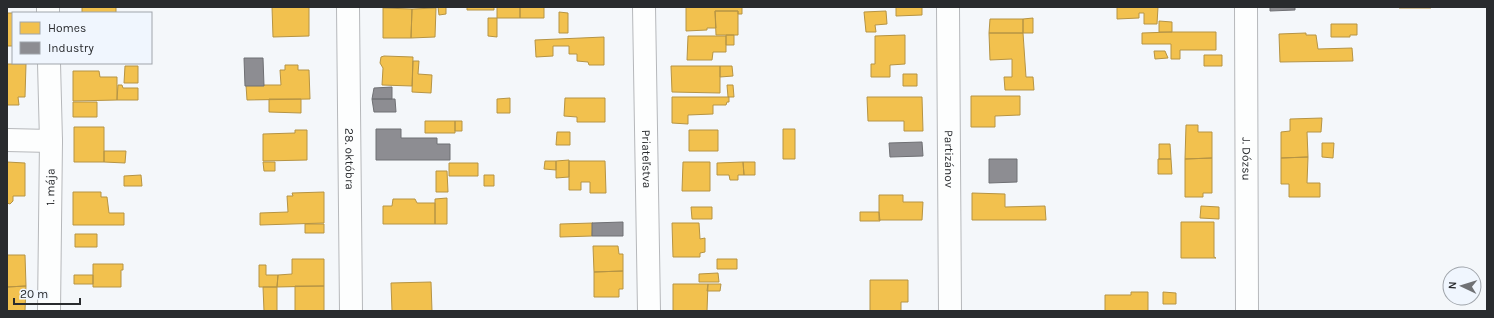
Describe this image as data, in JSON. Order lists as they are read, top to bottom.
{
  "streets": {
    "street": [
      "28. októbra",
      "Priateľstva",
      "Partizánov",
      "J. Dózsu",
      "1. mája"
    ]
  },
  "legend": ["Homes", "Industry"],
  "scale_bar": "20 m",
  "north": "left"
}
